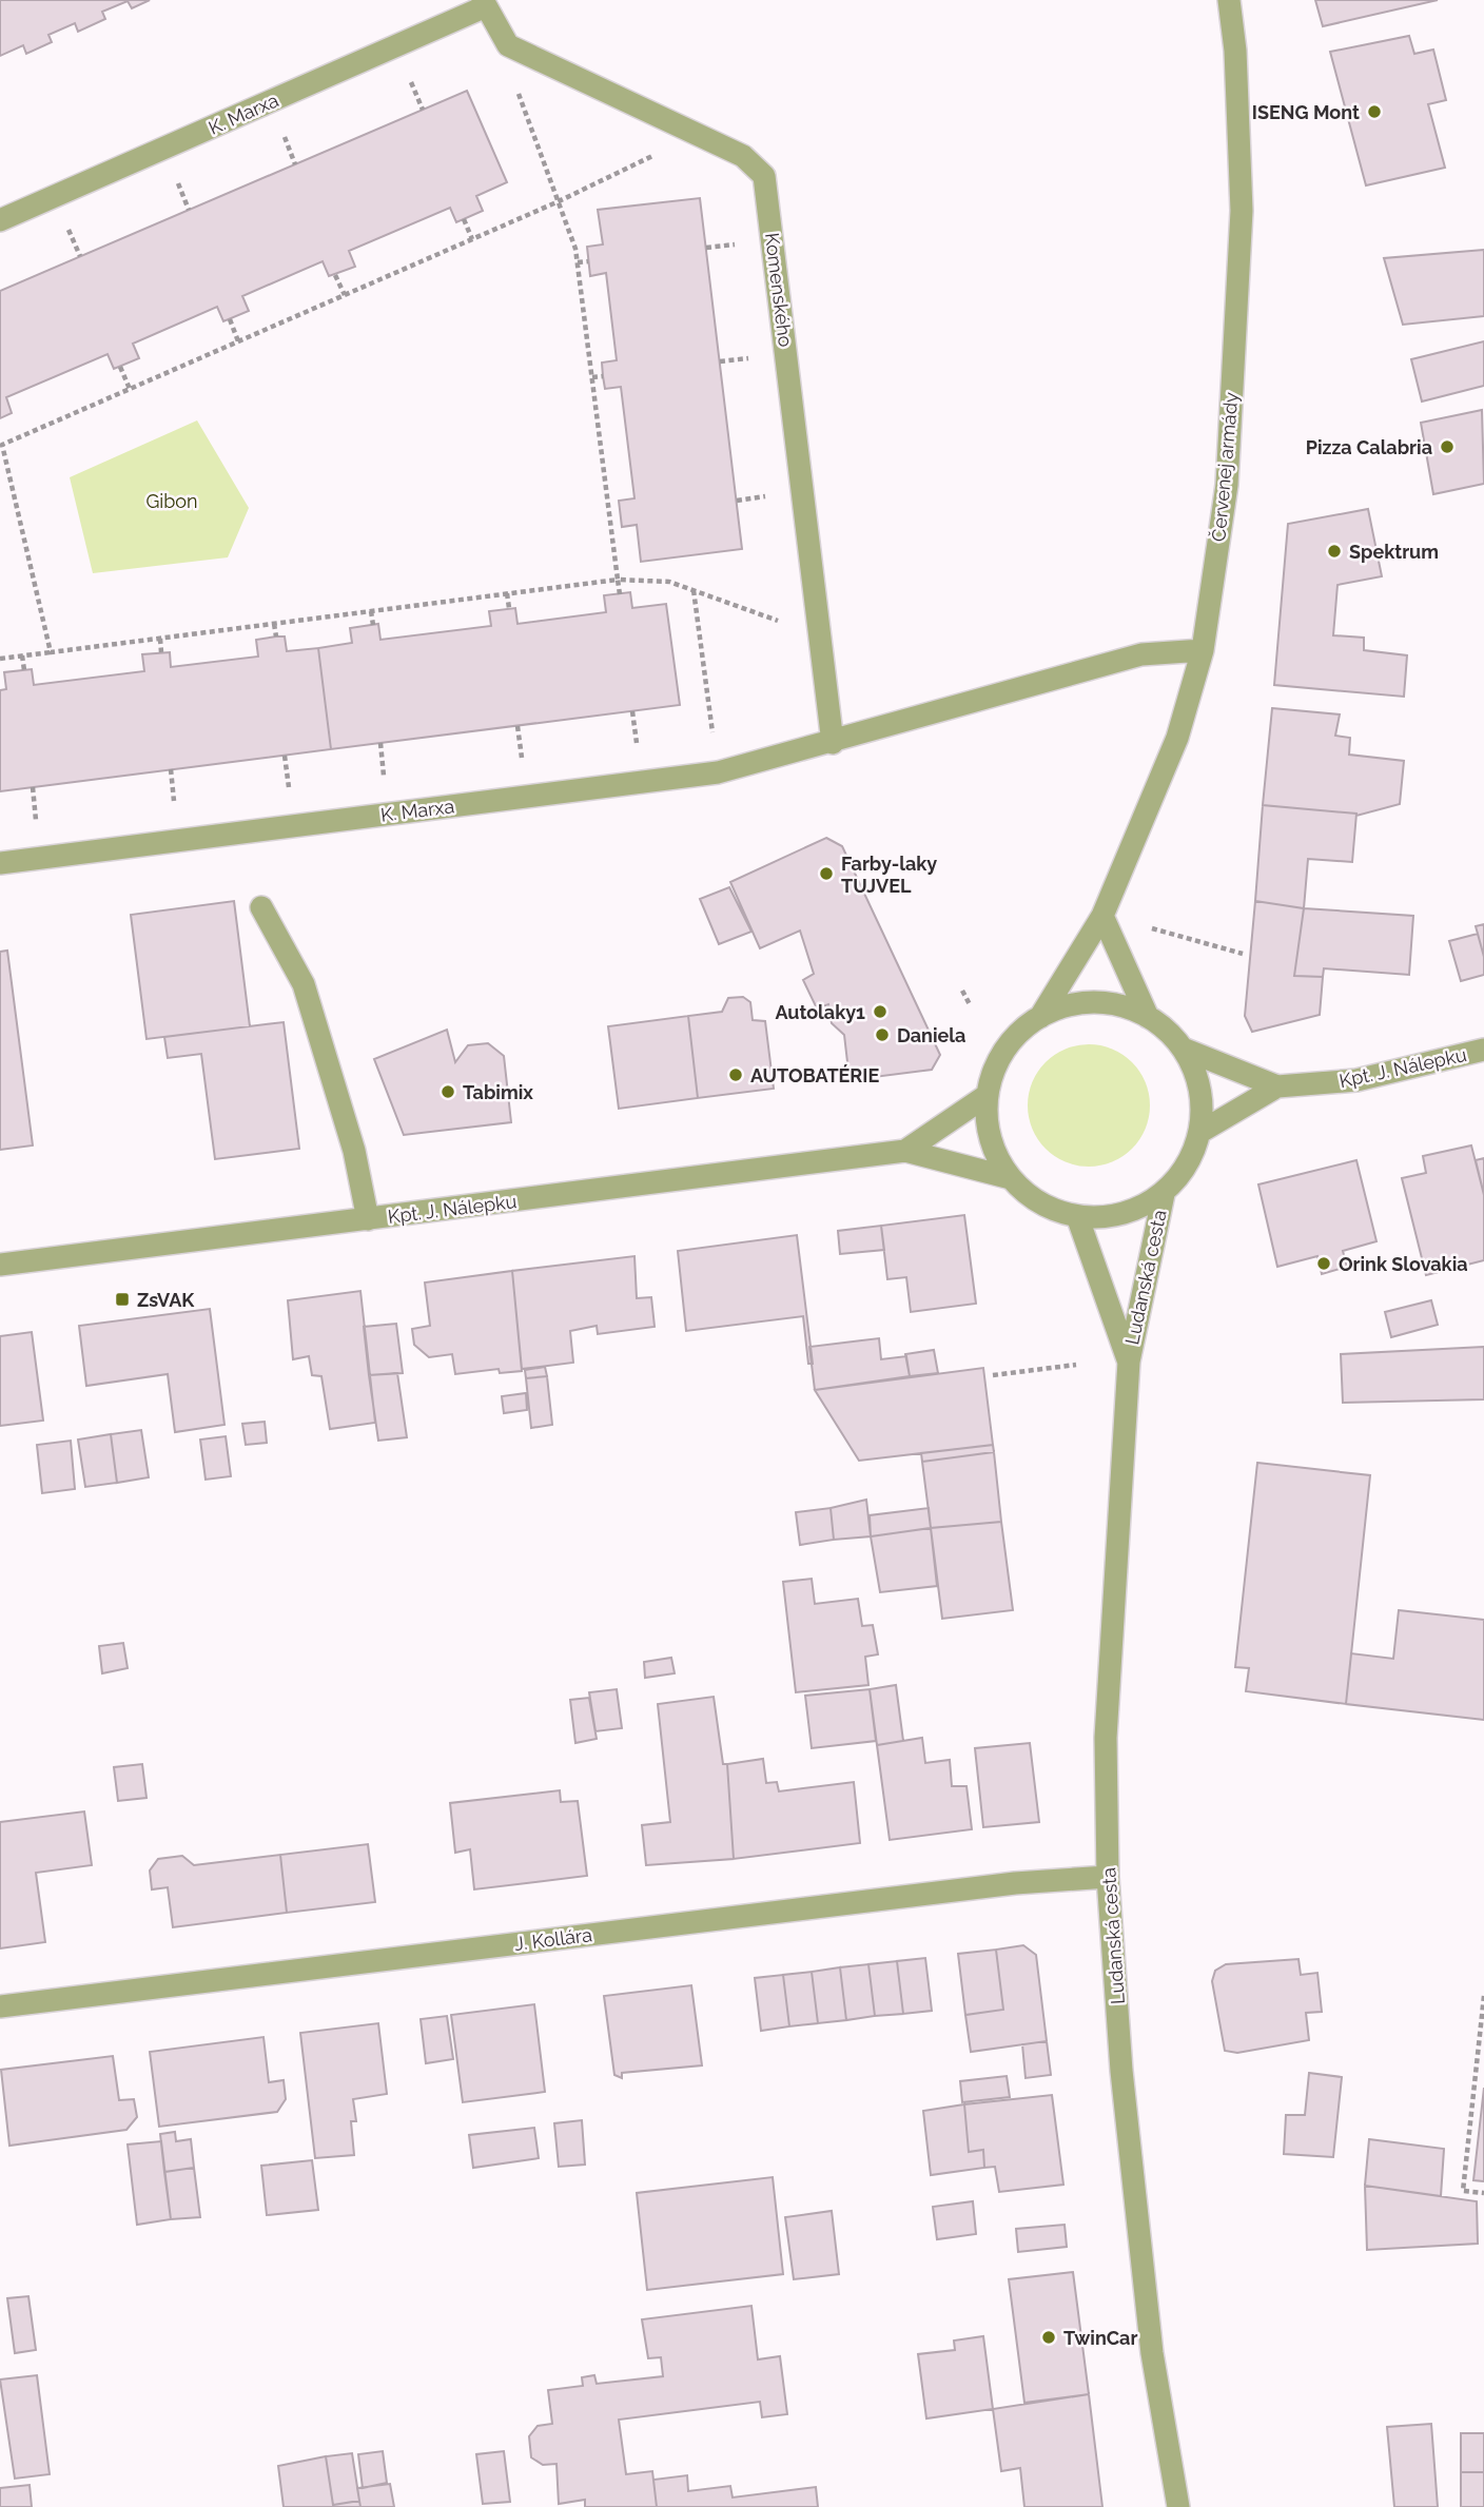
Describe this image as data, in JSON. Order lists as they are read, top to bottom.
{
  "streets": {
    "street": [
      "K. Marxa",
      "Komenského",
      "Červenej armády",
      "Kpt. J. Nálepku",
      "Ludanská cesta",
      "J. Kollára"
    ]
  },
  "crossings": [
    ["K. Marxa", "Komenského"],
    ["K. Marxa", "Červenej armády"],
    ["Červenej armády", "Kpt. J. Nálepku"],
    ["Červenej armády", "Ludanská cesta"],
    ["Kpt. J. Nálepku", "Ludanská cesta"],
    ["Ludanská cesta", "J. Kollára"]
  ],
  "parks": ["Gibon"],
  "places": {
    "other": [
      "ISENG Mont",
      "Pizza Calabria",
      "Spektrum",
      "Farby-laky TUJVEL",
      "Autolaky1",
      "Daniela",
      "AUTOBATÉRIE",
      "Tabimix",
      "Orink Slovakia",
      "TwinCar"
    ],
    "transit": ["ZsVAK"]
  }
}
